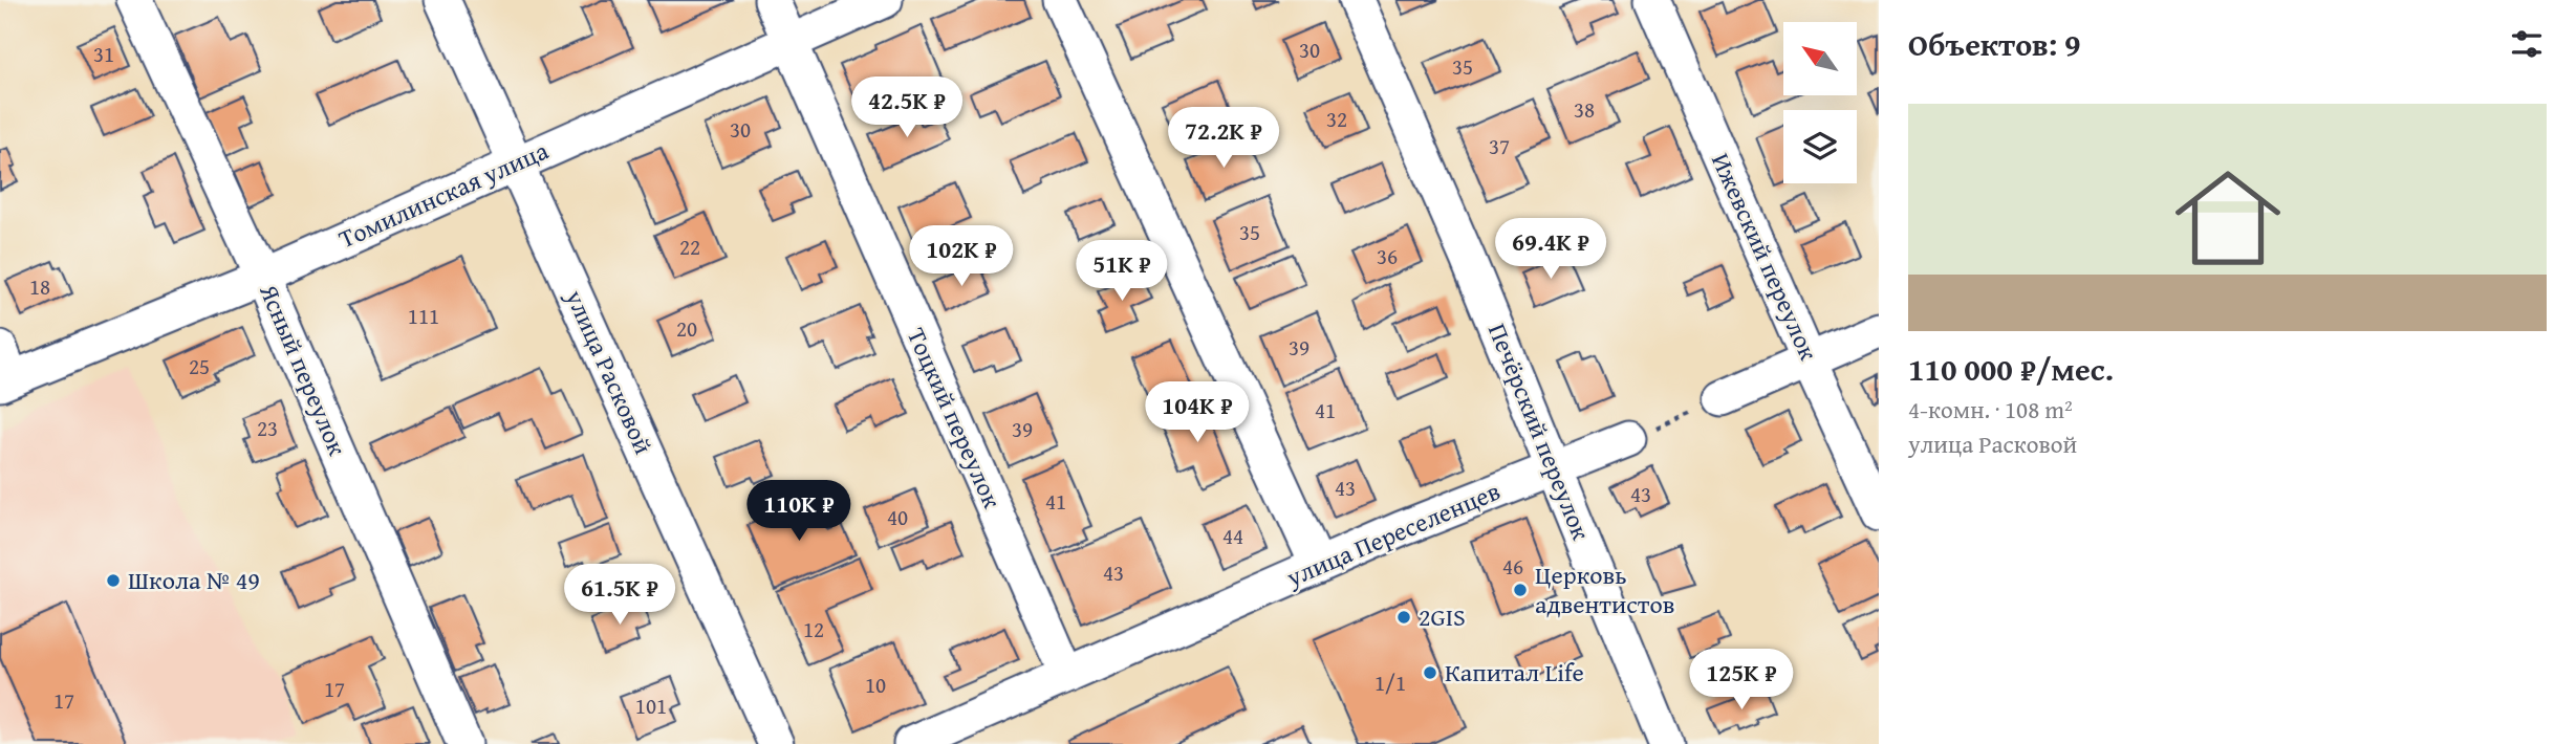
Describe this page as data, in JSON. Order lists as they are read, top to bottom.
{
  "streets": {
    "street": [
      "Томилинская улица",
      "Ижевский переулок",
      "Ясный переулок",
      "улица Расковой",
      "Тоцкий переулок",
      "Печёрский переулок",
      "улица Переселенцев"
    ]
  },
  "crossings": [
    ["Томилинская улица", "Ясный переулок"],
    ["Томилинская улица", "улица Расковой"],
    ["Томилинская улица", "Тоцкий переулок"],
    ["Тоцкий переулок", "улица Переселенцев"],
    ["Печёрский переулок", "улица Переселенцев"]
  ],
  "places": [
    "Школа № 49",
    "Церковь адвентистов",
    "2GIS",
    "Капитал Life"
  ],
  "house_numbers": [
    "30",
    "31",
    "35",
    "38",
    "32",
    "30",
    "37",
    "35",
    "22",
    "36",
    "18",
    "111",
    "20",
    "39",
    "25",
    "41",
    "23",
    "39",
    "43",
    "43",
    "41",
    "40",
    "44",
    "46",
    "43",
    "12",
    "1/1",
    "10",
    "17",
    "17",
    "101"
  ],
  "north": "top left",
  "page": {
    "heading": "Объектов: 9",
    "price": [
      "42.5K ₽",
      "72.2K ₽",
      "69.4K ₽",
      "102K ₽",
      "51K ₽",
      "104K ₽",
      "110K ₽",
      "61.5K ₽",
      "125K ₽"
    ],
    "list": [
      {
        "name": "110 000 ₽/мес.",
        "note": "4-комн. · 108 m² · улица Расковой"
      }
    ]
  }
}
